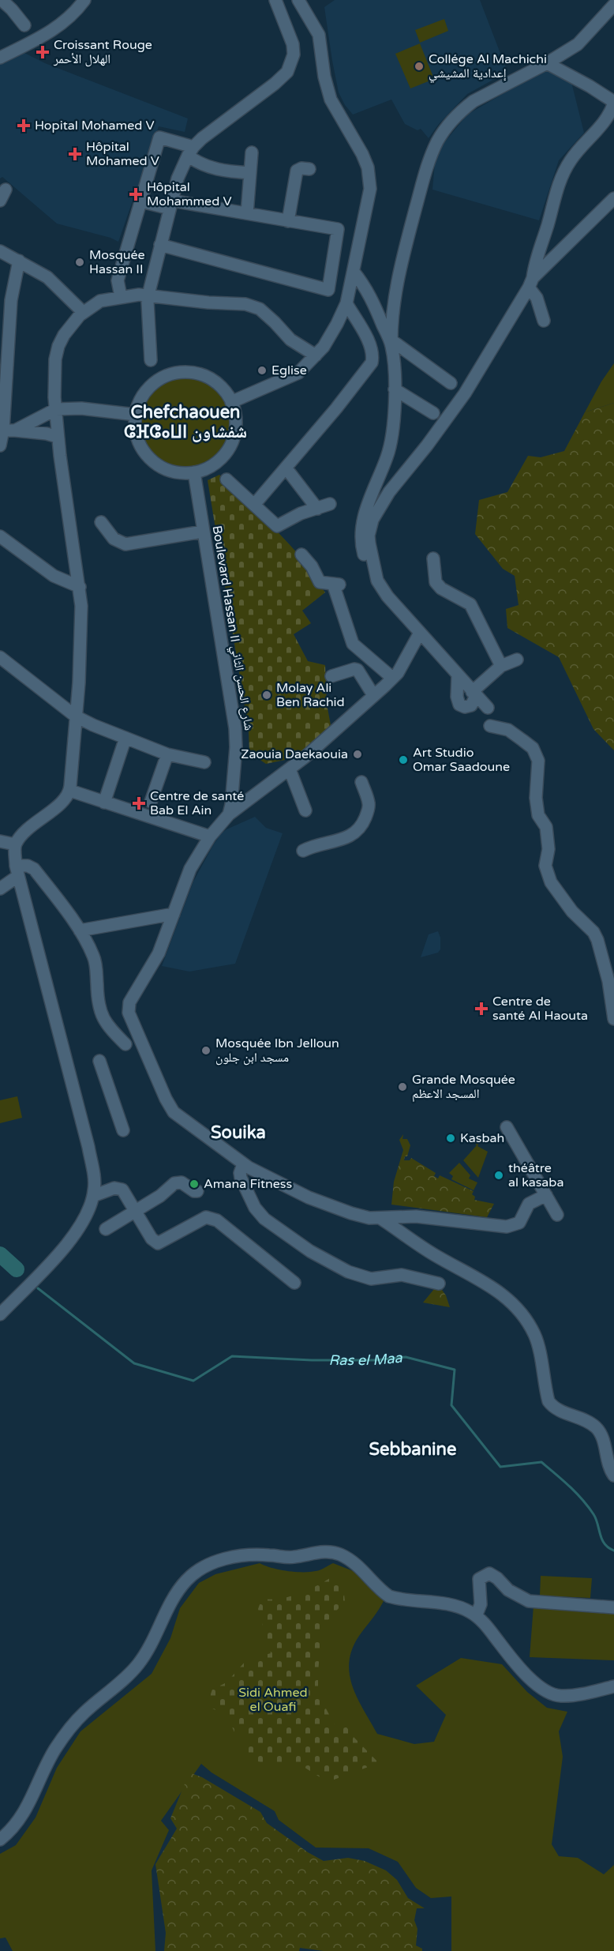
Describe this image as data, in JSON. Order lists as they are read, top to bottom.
{
  "streets": {
    "street": ["Boulevard Hassan II شارع الحسن الثاني"]
  },
  "districts": ["Chefchaouen ⵛⴼⵛⴰⵡⵏ شفشاون", "Souika", "Sebbanine"],
  "water": ["Ras el Maa"],
  "parks": ["Sidi Ahmed el Ouafi"],
  "places": {
    "health": [
      "Croissant Rouge الهلال الأحمر",
      "Hopital Mohamed V",
      "Hôpital Mohamed V",
      "Hôpital Mohammed V",
      "Centre de santé Bab El Ain",
      "Centre de santé Al Haouta"
    ],
    "other": [
      "Collége Al Machichi إعدادية المشيشي",
      "Mosquée Hassan II",
      "Eglise",
      "Molay Ali Ben Rachid",
      "Zaouia Daekaouia",
      "Art Studio Omar Saadoune",
      "Mosquée Ibn Jelloun مسجد ابن جلون",
      "Grande Mosquée المسجد الاعظم",
      "Kasbah",
      "théâtre al kasaba",
      "Amana Fitness"
    ]
  }
}
